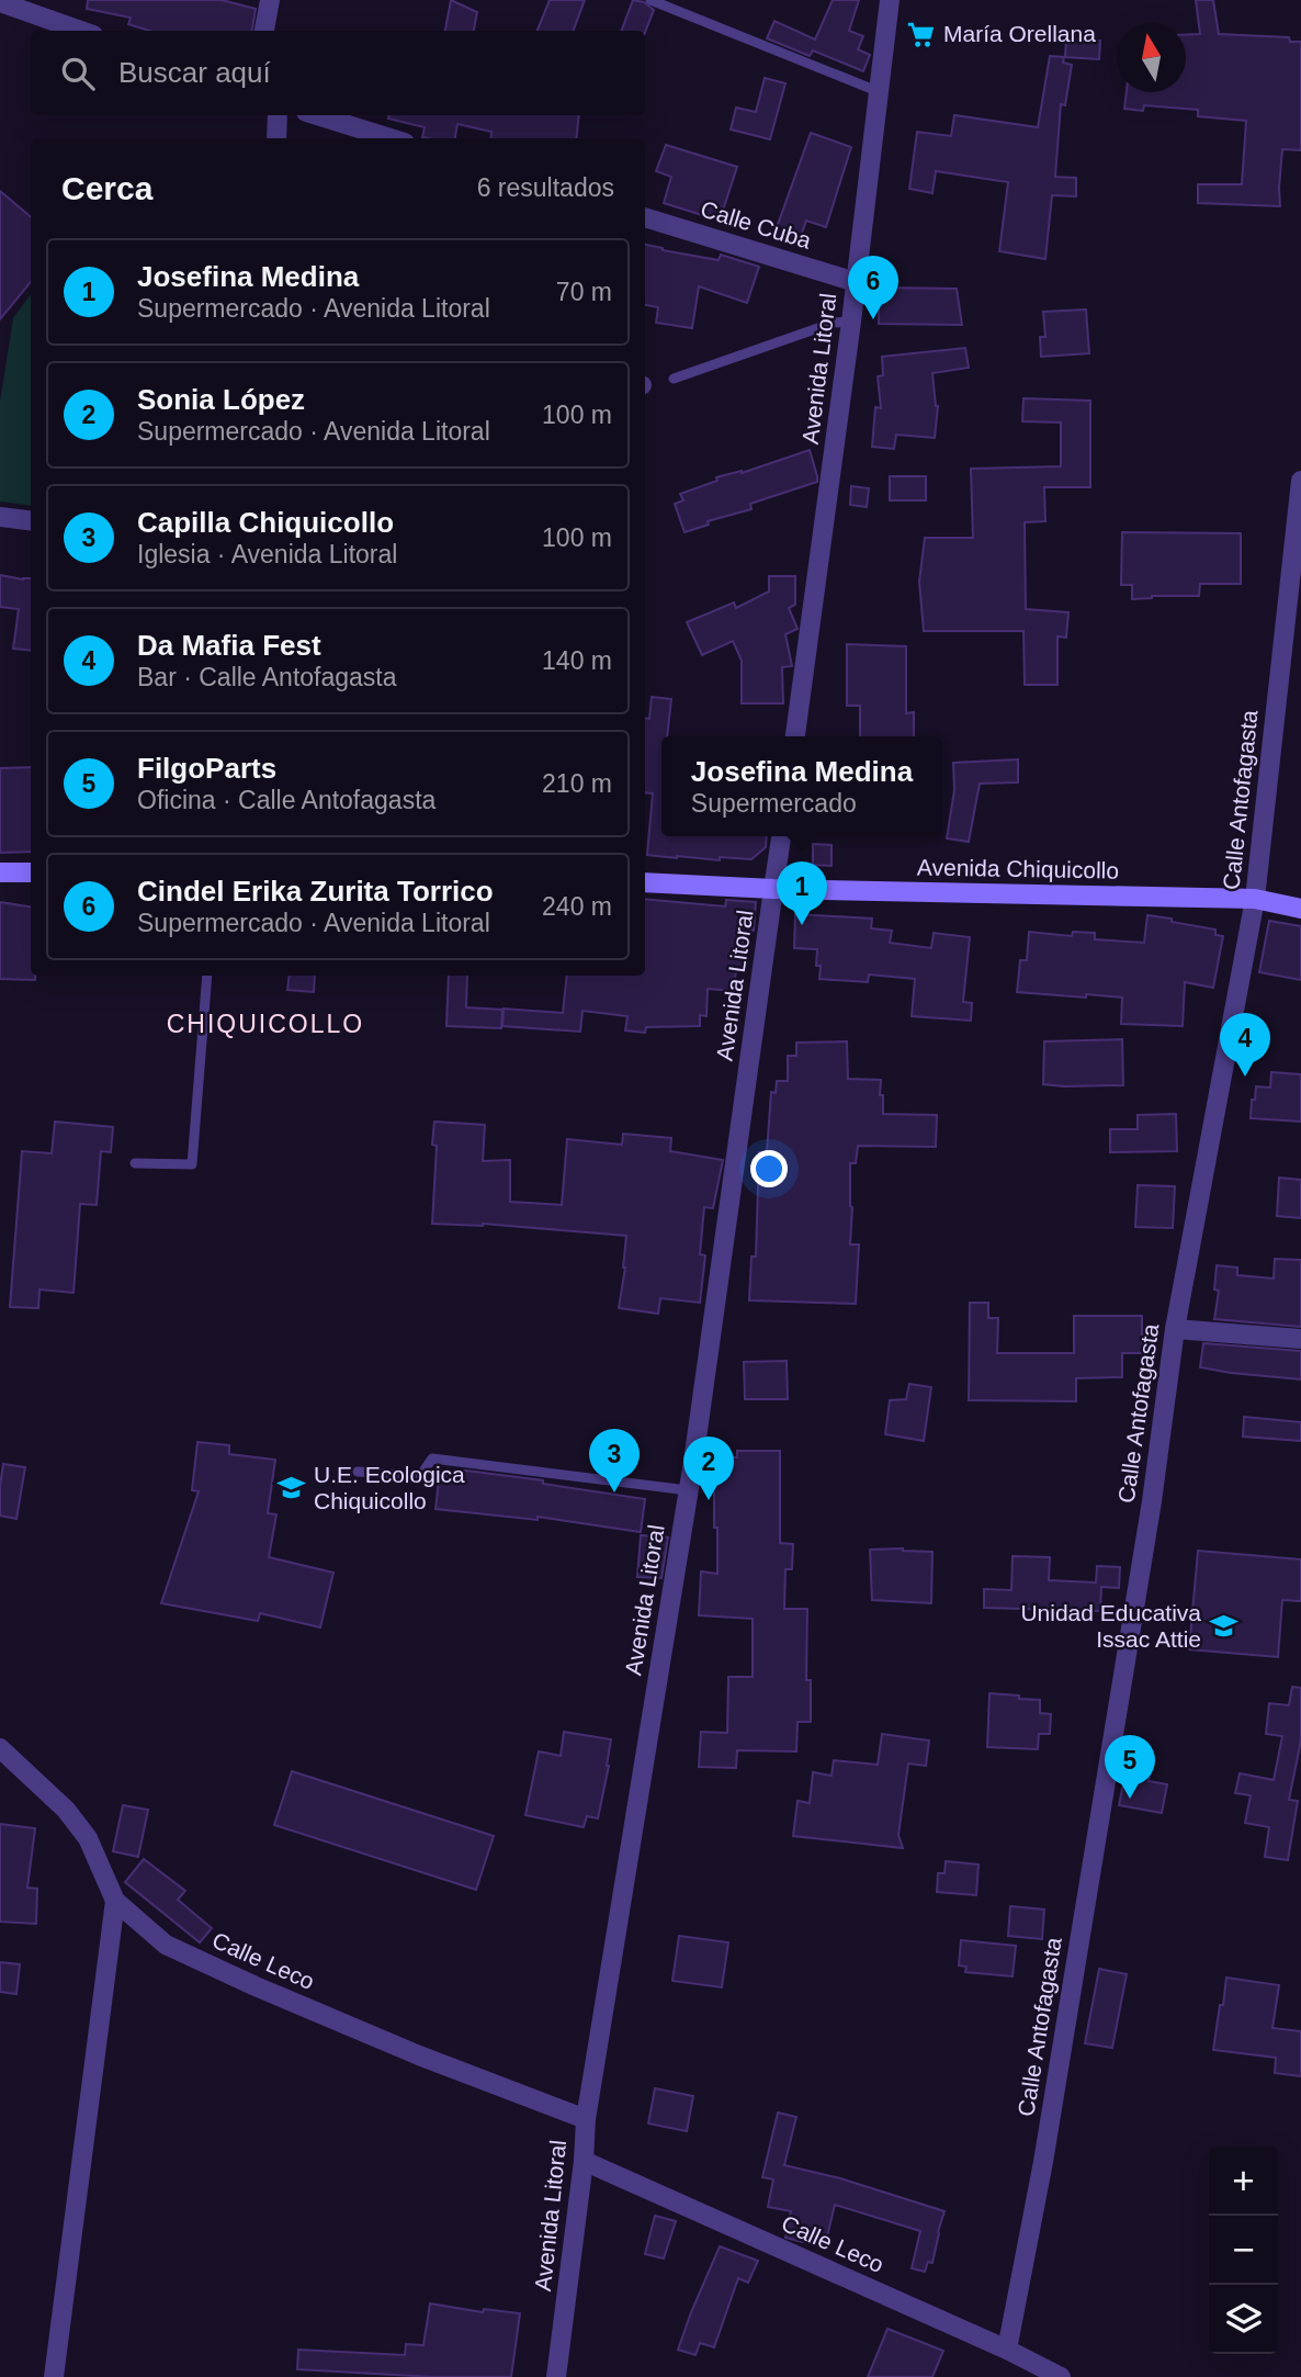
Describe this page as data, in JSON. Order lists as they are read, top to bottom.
{
  "streets": {
    "main road": ["Avenida Chiquicollo"],
    "street": [
      "Calle Cuba",
      "Avenida Litoral",
      "Calle Antofagasta",
      "Calle Leco"
    ]
  },
  "crossings": [
    ["Calle Cuba", "Avenida Litoral"],
    ["Avenida Litoral", "Avenida Chiquicollo"],
    ["Avenida Litoral", "Calle Leco"],
    ["Calle Antofagasta", "Avenida Chiquicollo"],
    ["Calle Antofagasta", "Calle Leco"]
  ],
  "districts": ["CHIQUICOLLO"],
  "places": {
    "supermarket": ["María Orellana"],
    "school or university": ["U.E. Ecologica Chiquicollo", "Unidad Educativa Issac Attie"]
  },
  "north": "top",
  "page": {
    "search": "Buscar aquí",
    "heading": ["Cerca", "6 resultados"],
    "list": [
      {
        "mark": "1",
        "name": "Josefina Medina",
        "note": "Supermercado · Avenida Litoral",
        "value": "70 m"
      },
      {
        "mark": "2",
        "name": "Sonia López",
        "note": "Supermercado · Avenida Litoral",
        "value": "100 m"
      },
      {
        "mark": "3",
        "name": "Capilla Chiquicollo",
        "note": "Iglesia · Avenida Litoral",
        "value": "100 m"
      },
      {
        "mark": "4",
        "name": "Da Mafia Fest",
        "note": "Bar · Calle Antofagasta",
        "value": "140 m"
      },
      {
        "mark": "5",
        "name": "FilgoParts",
        "note": "Oficina · Calle Antofagasta",
        "value": "210 m"
      },
      {
        "mark": "6",
        "name": "Cindel Erika Zurita Torrico",
        "note": "Supermercado · Avenida Litoral",
        "value": "240 m"
      }
    ],
    "pins": [
      "6",
      "1",
      "4",
      "3",
      "2",
      "5"
    ],
    "popup": ["Josefina Medina", "Supermercado"],
    "map_buttons": ["+", "−"]
  }
}
